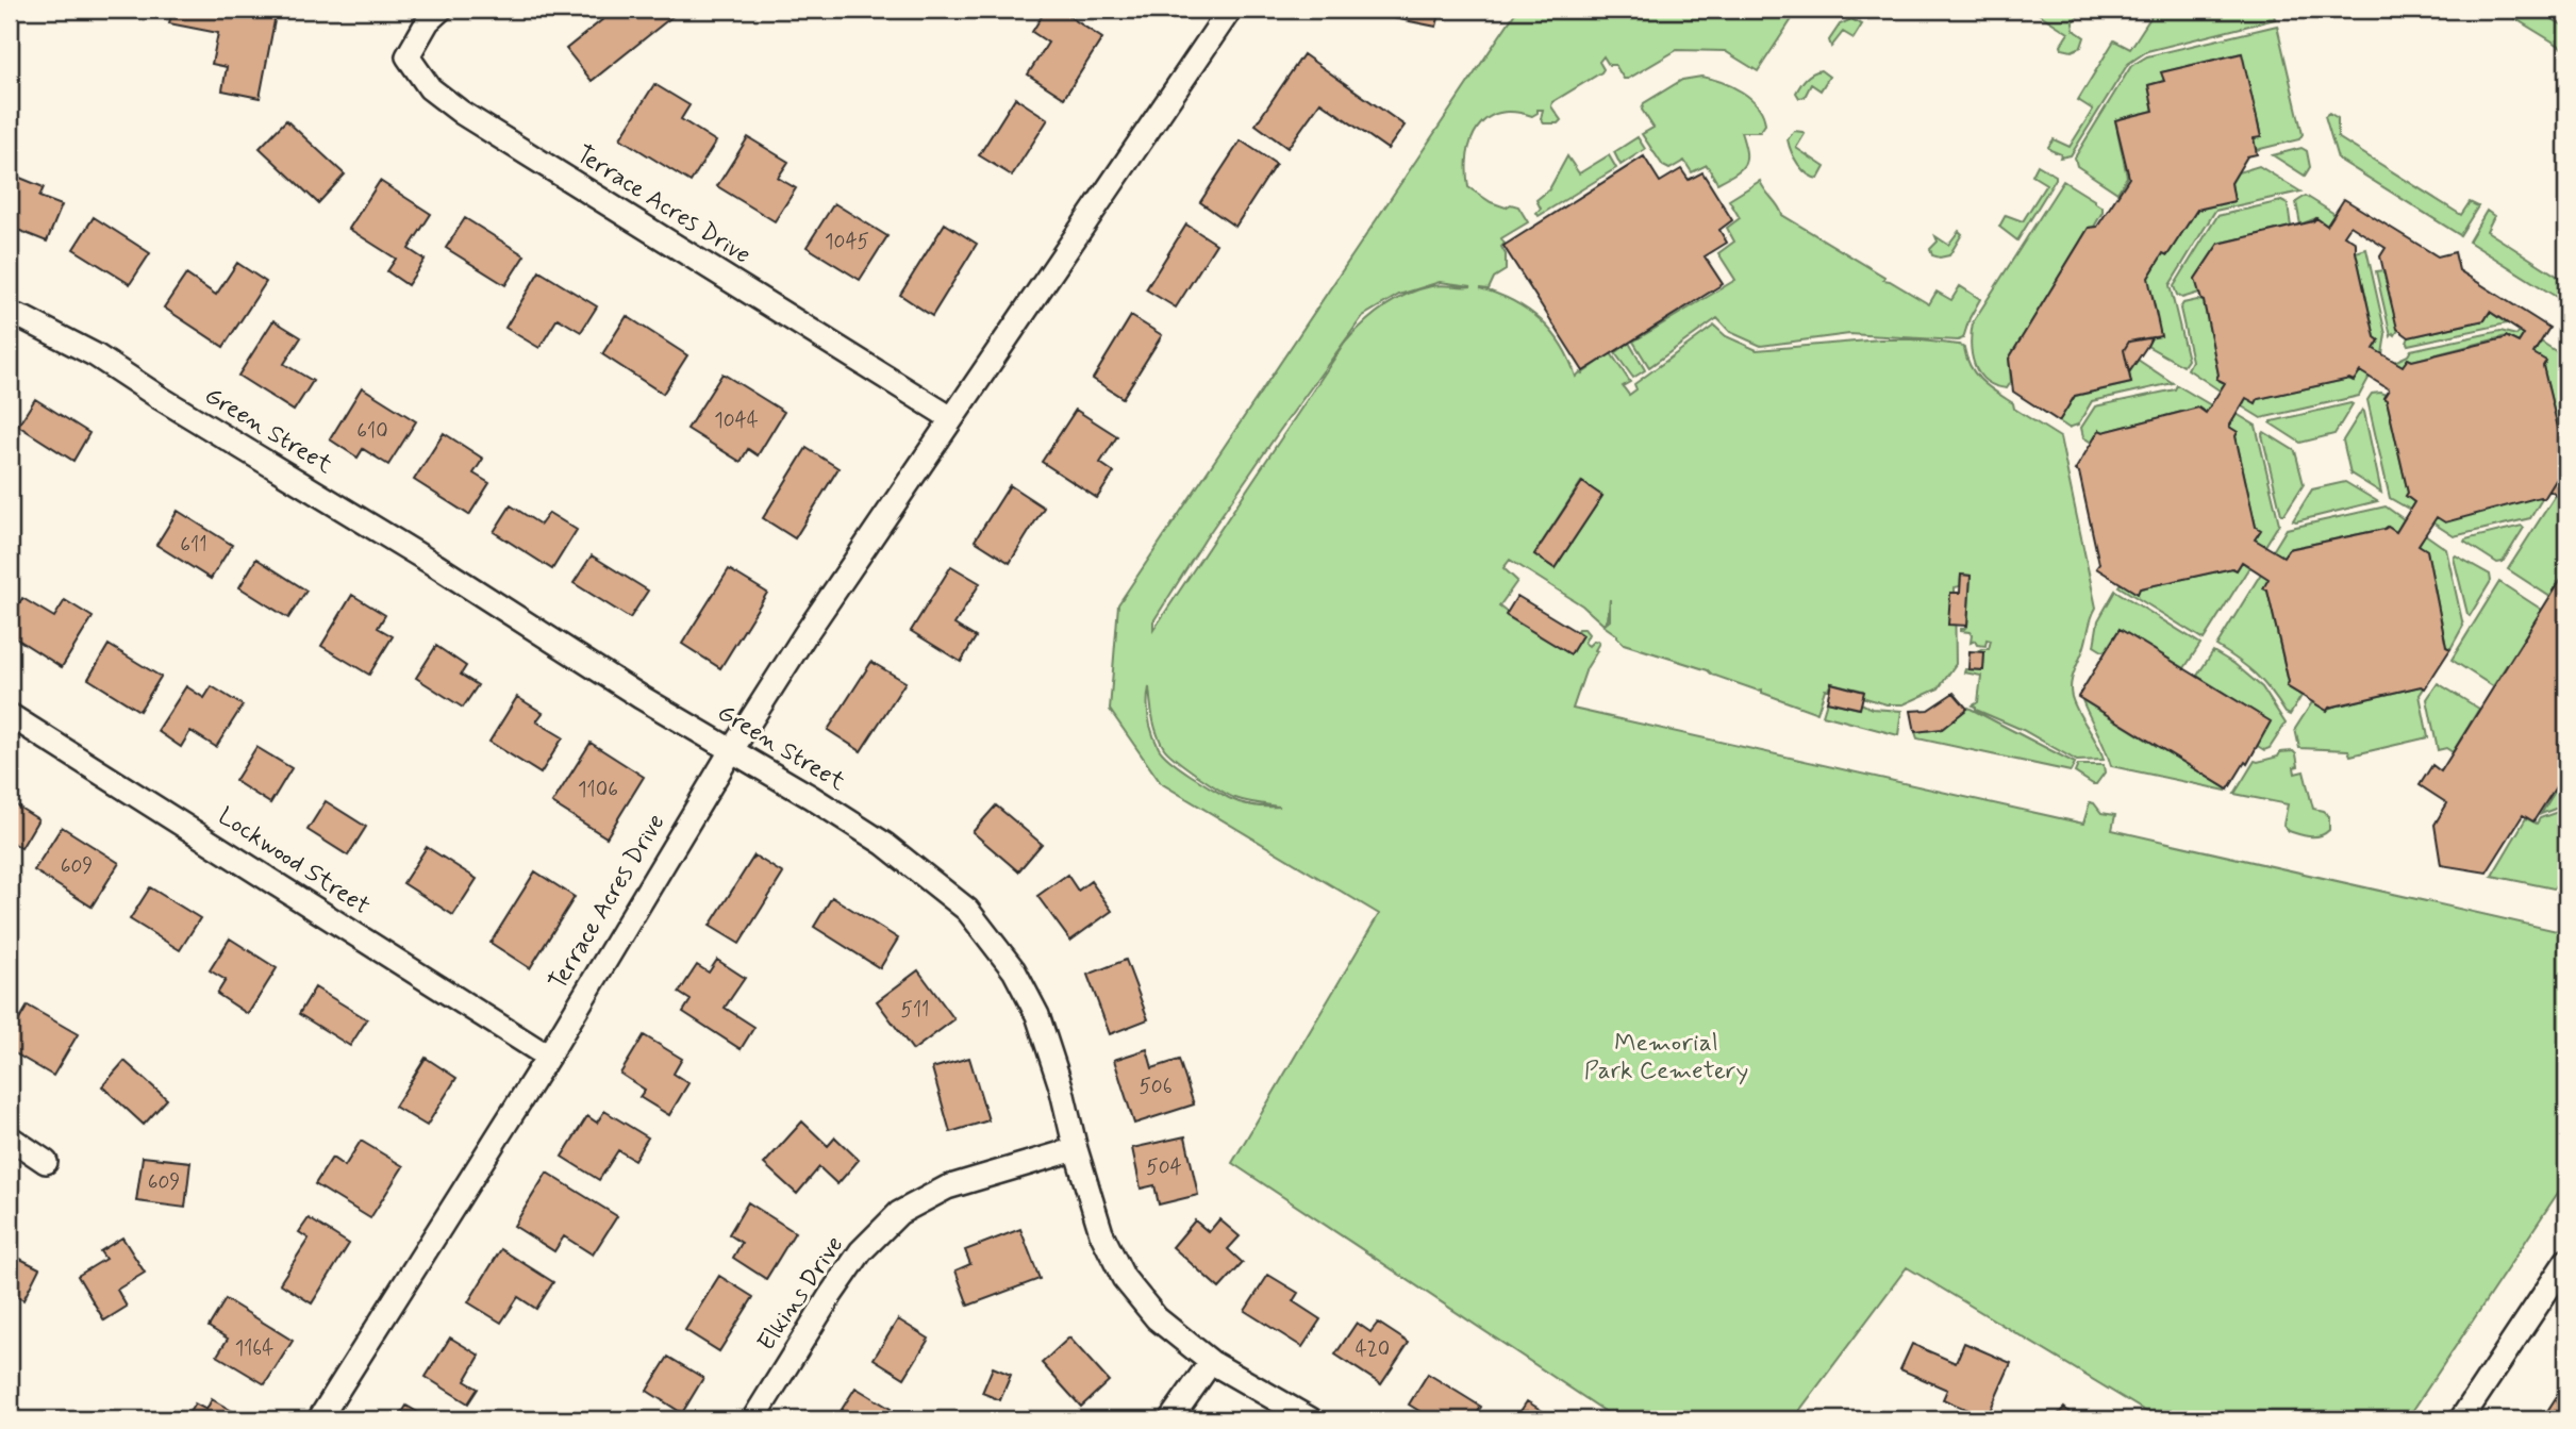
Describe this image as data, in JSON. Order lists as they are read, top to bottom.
{
  "streets": {
    "street": [
      "Terrace Acres Drive",
      "Green Street",
      "Lockwood Street",
      "Elkins Drive"
    ]
  },
  "crossings": [
    ["Terrace Acres Drive", "Green Street"],
    ["Terrace Acres Drive", "Lockwood Street"],
    ["Green Street", "Elkins Drive"]
  ],
  "parks": ["Memorial Park Cemetery"],
  "house_numbers": [
    "1045",
    "1044",
    "610",
    "611",
    "1106",
    "609",
    "511",
    "506",
    "504",
    "609",
    "1164",
    "420"
  ]
}
